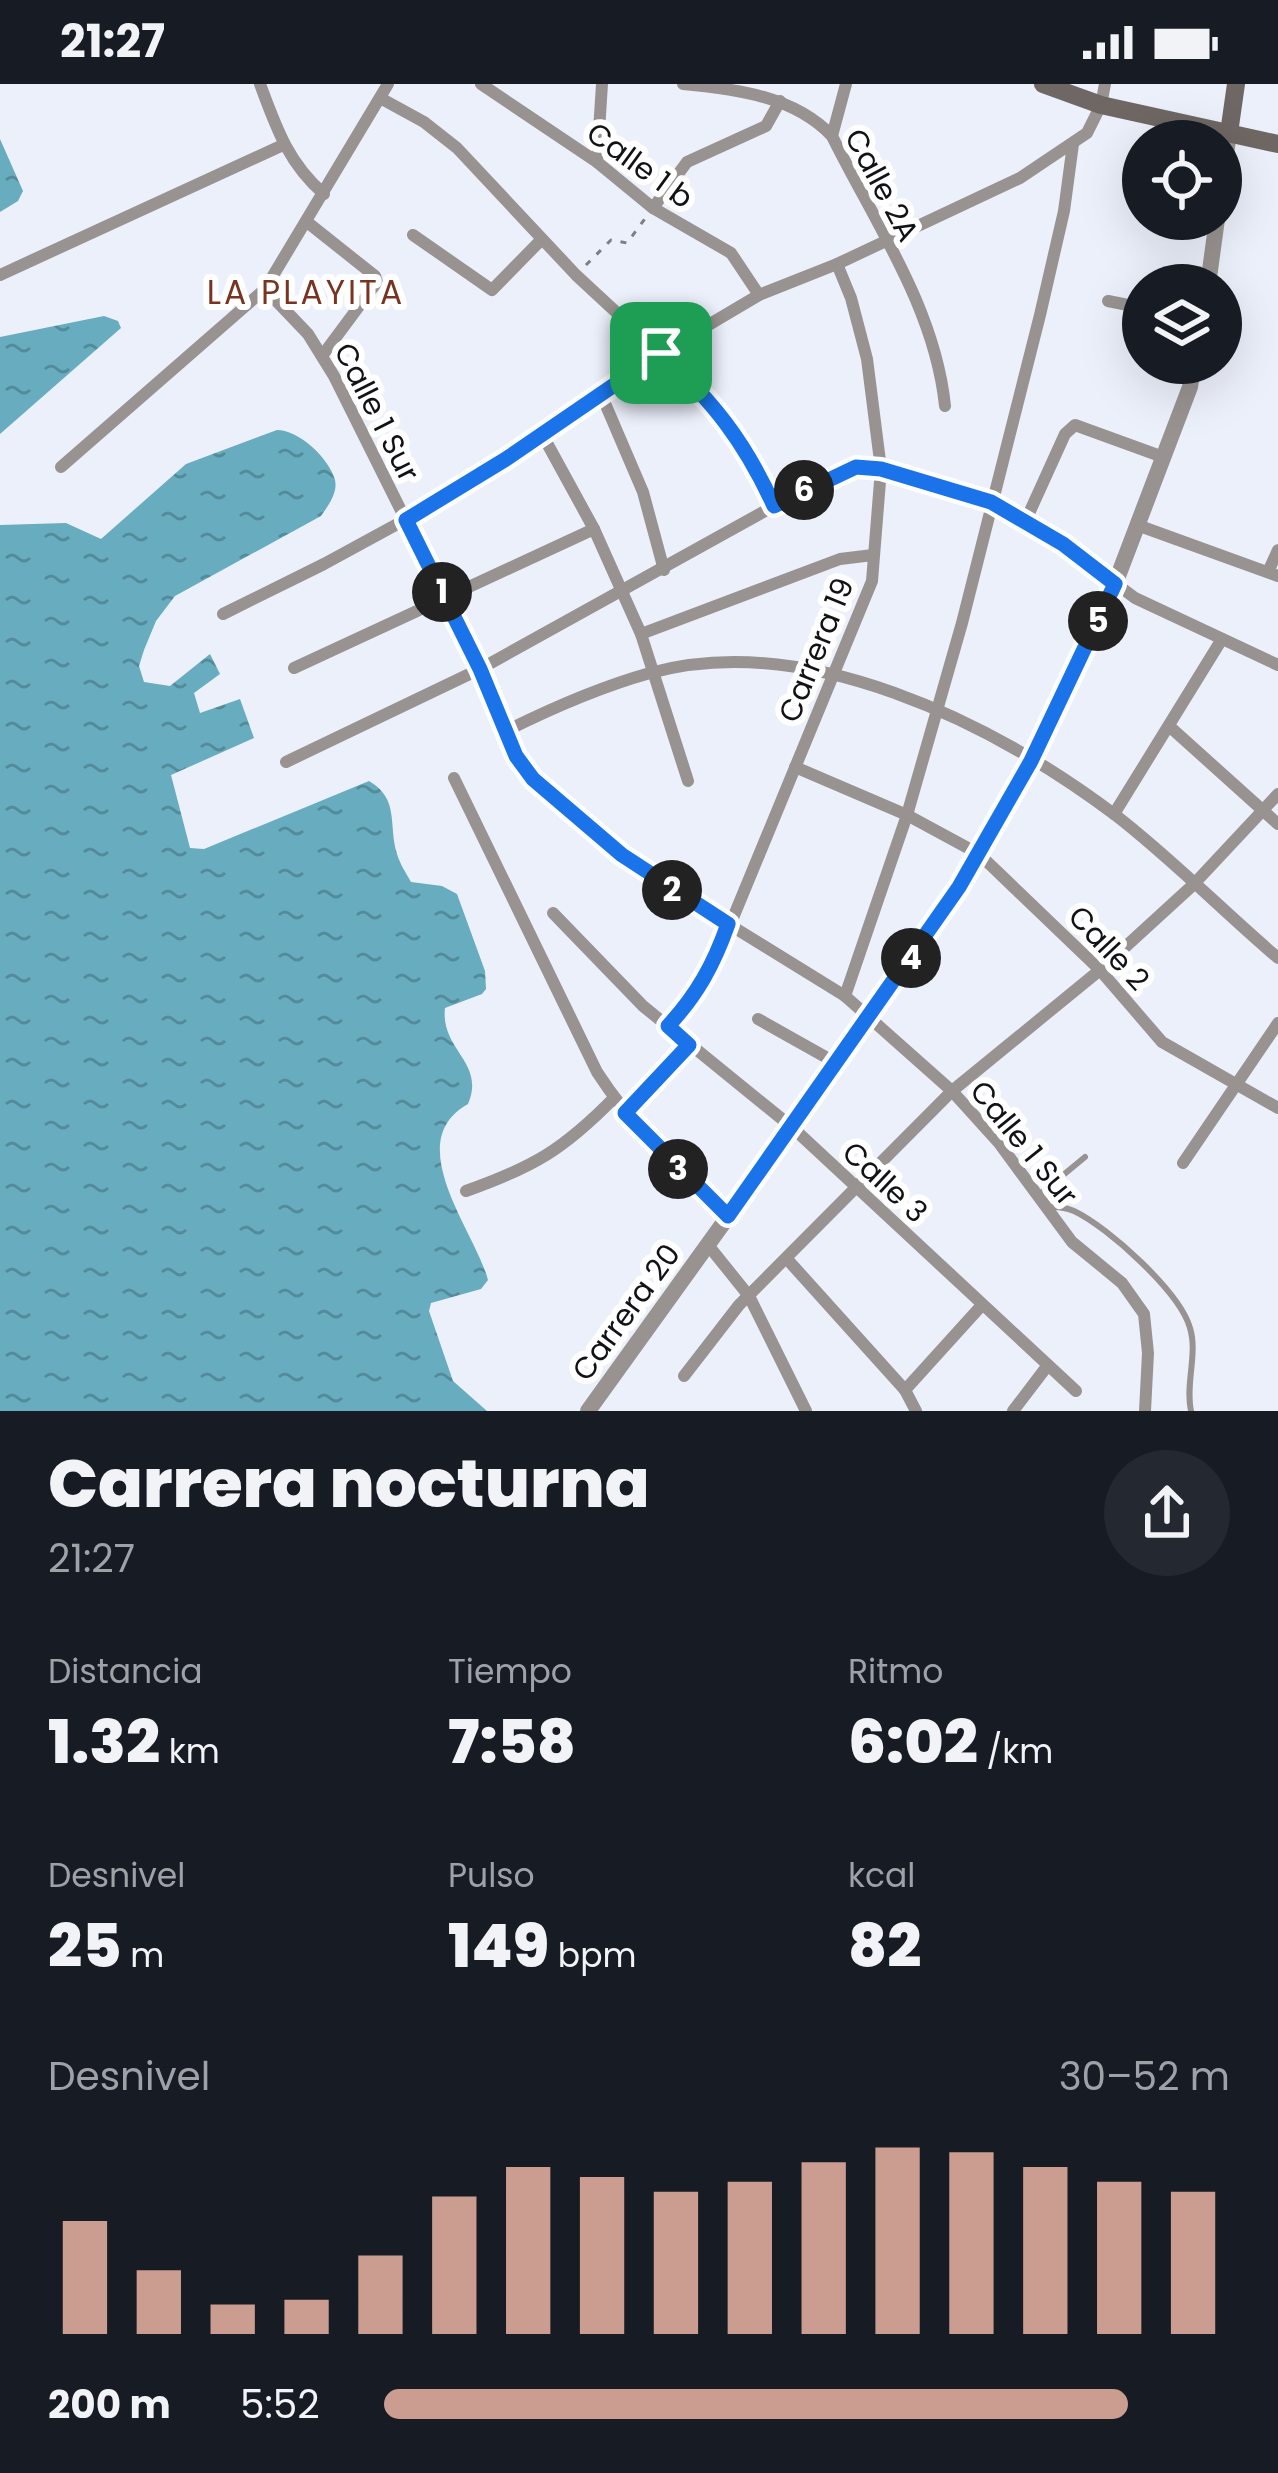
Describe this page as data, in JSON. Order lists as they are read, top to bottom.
{
  "streets": {
    "street": [
      "Calle 1 b",
      "Calle 2A",
      "Calle 1 Sur",
      "Carrera 19",
      "Calle 2",
      "Calle 3",
      "Carrera 20"
    ]
  },
  "crossings": [
    ["Calle 1 Sur", "Carrera 19"],
    ["Calle 1 Sur", "Carrera 20"],
    ["Carrera 19", "Calle 2"],
    ["Carrera 19", "Calle 3"],
    ["Calle 2", "Carrera 20"],
    ["Calle 3", "Carrera 20"]
  ],
  "districts": ["LA PLAYITA"],
  "page": {
    "status": "21:27",
    "pins": [
      "6",
      "1",
      "5",
      "2",
      "4",
      "3"
    ],
    "heading": ["Carrera nocturna", "21:27"],
    "stats": [
      ["Distancia", "1.32 km"],
      ["Tiempo", "7:58"],
      ["Ritmo", "6:02 /km"],
      ["Desnivel", "25 m"],
      ["Pulso", "149 bpm"],
      ["kcal", "82"]
    ],
    "chart": ["Desnivel", "30–52 m"],
    "list": [
      {
        "name": "200 m",
        "note": "5:52"
      }
    ]
  }
}
